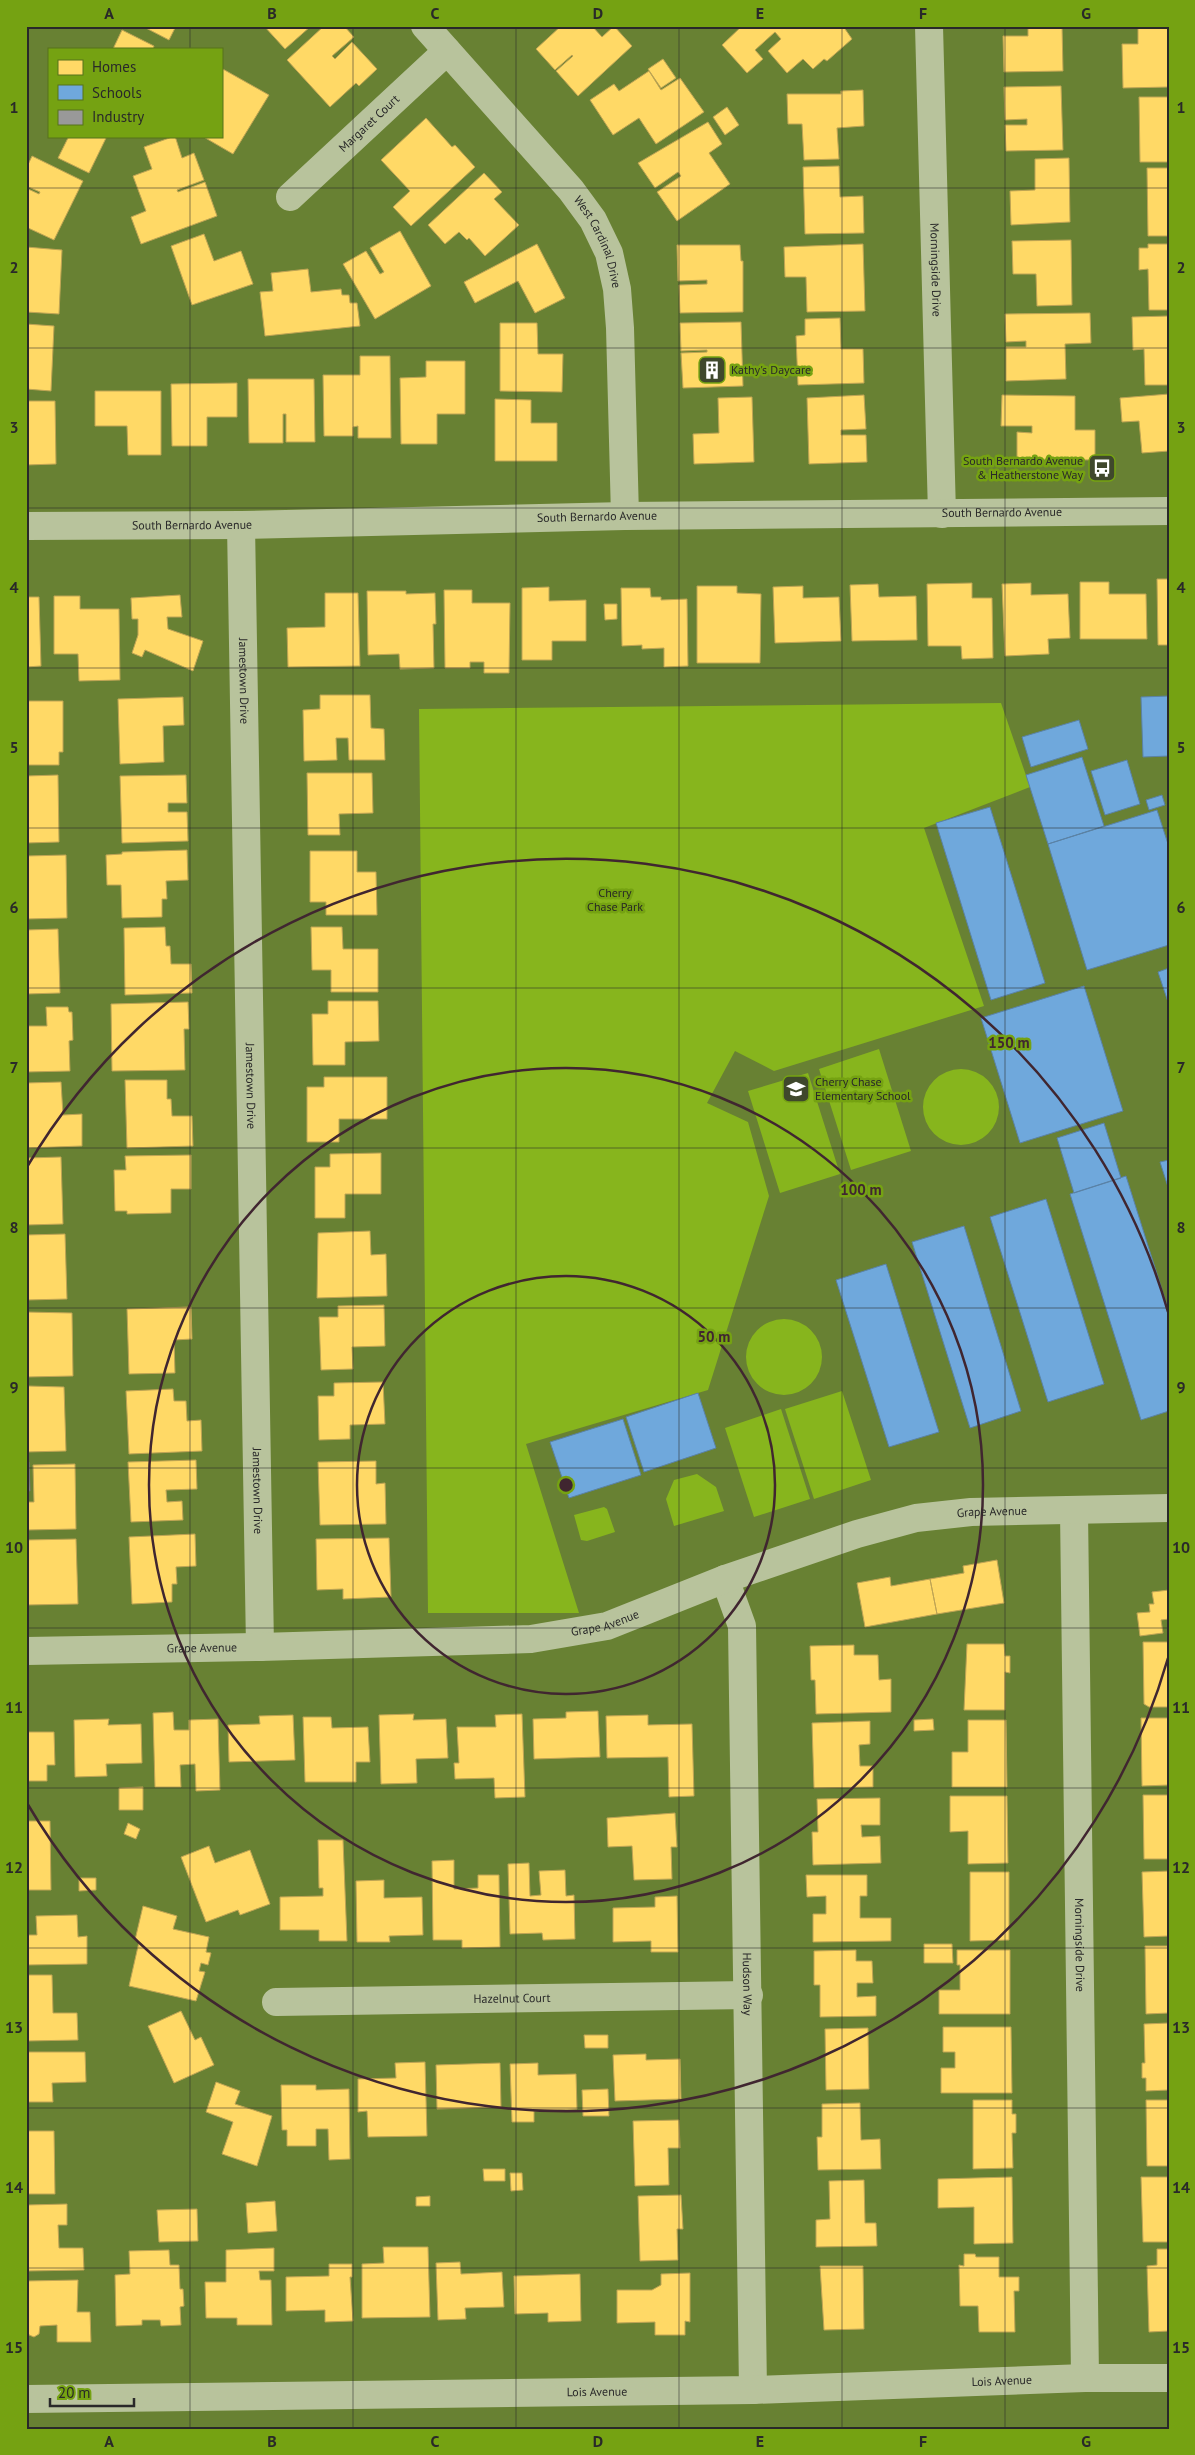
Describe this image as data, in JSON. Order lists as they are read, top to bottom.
{
  "streets": {
    "street": [
      "Margaret Court",
      "West Cardinal Drive",
      "Morningside Drive",
      "South Bernardo Avenue",
      "Jamestown Drive",
      "Grape Avenue",
      "Hudson Way",
      "Hazelnut Court",
      "Lois Avenue"
    ]
  },
  "crossings": [
    ["Margaret Court", "West Cardinal Drive"],
    ["West Cardinal Drive", "South Bernardo Avenue"],
    ["Morningside Drive", "South Bernardo Avenue"],
    ["Morningside Drive", "Grape Avenue"],
    ["Morningside Drive", "Lois Avenue"],
    ["South Bernardo Avenue", "Jamestown Drive"],
    ["Jamestown Drive", "Grape Avenue"],
    ["Grape Avenue", "Hudson Way"],
    ["Hudson Way", "Hazelnut Court"],
    ["Hudson Way", "Lois Avenue"]
  ],
  "parks": ["Cherry Chase Park"],
  "places": {
    "building": ["Kathy's Daycare"],
    "bus stop": ["South Bernardo Avenue & Heatherstone Way"],
    "school or university": ["Cherry Chase Elementary School"]
  },
  "legend": ["Homes", "Schools", "Industry"],
  "scale_bar": "20 m",
  "grid": {
    "columns": [
      "A",
      "B",
      "C",
      "D",
      "E",
      "F",
      "G"
    ],
    "rows": [
      "1",
      "2",
      "3",
      "4",
      "5",
      "6",
      "7",
      "8",
      "9",
      "10",
      "11",
      "12",
      "13",
      "14",
      "15"
    ]
  },
  "rings": ["150 m", "100 m", "50 m"]
}
